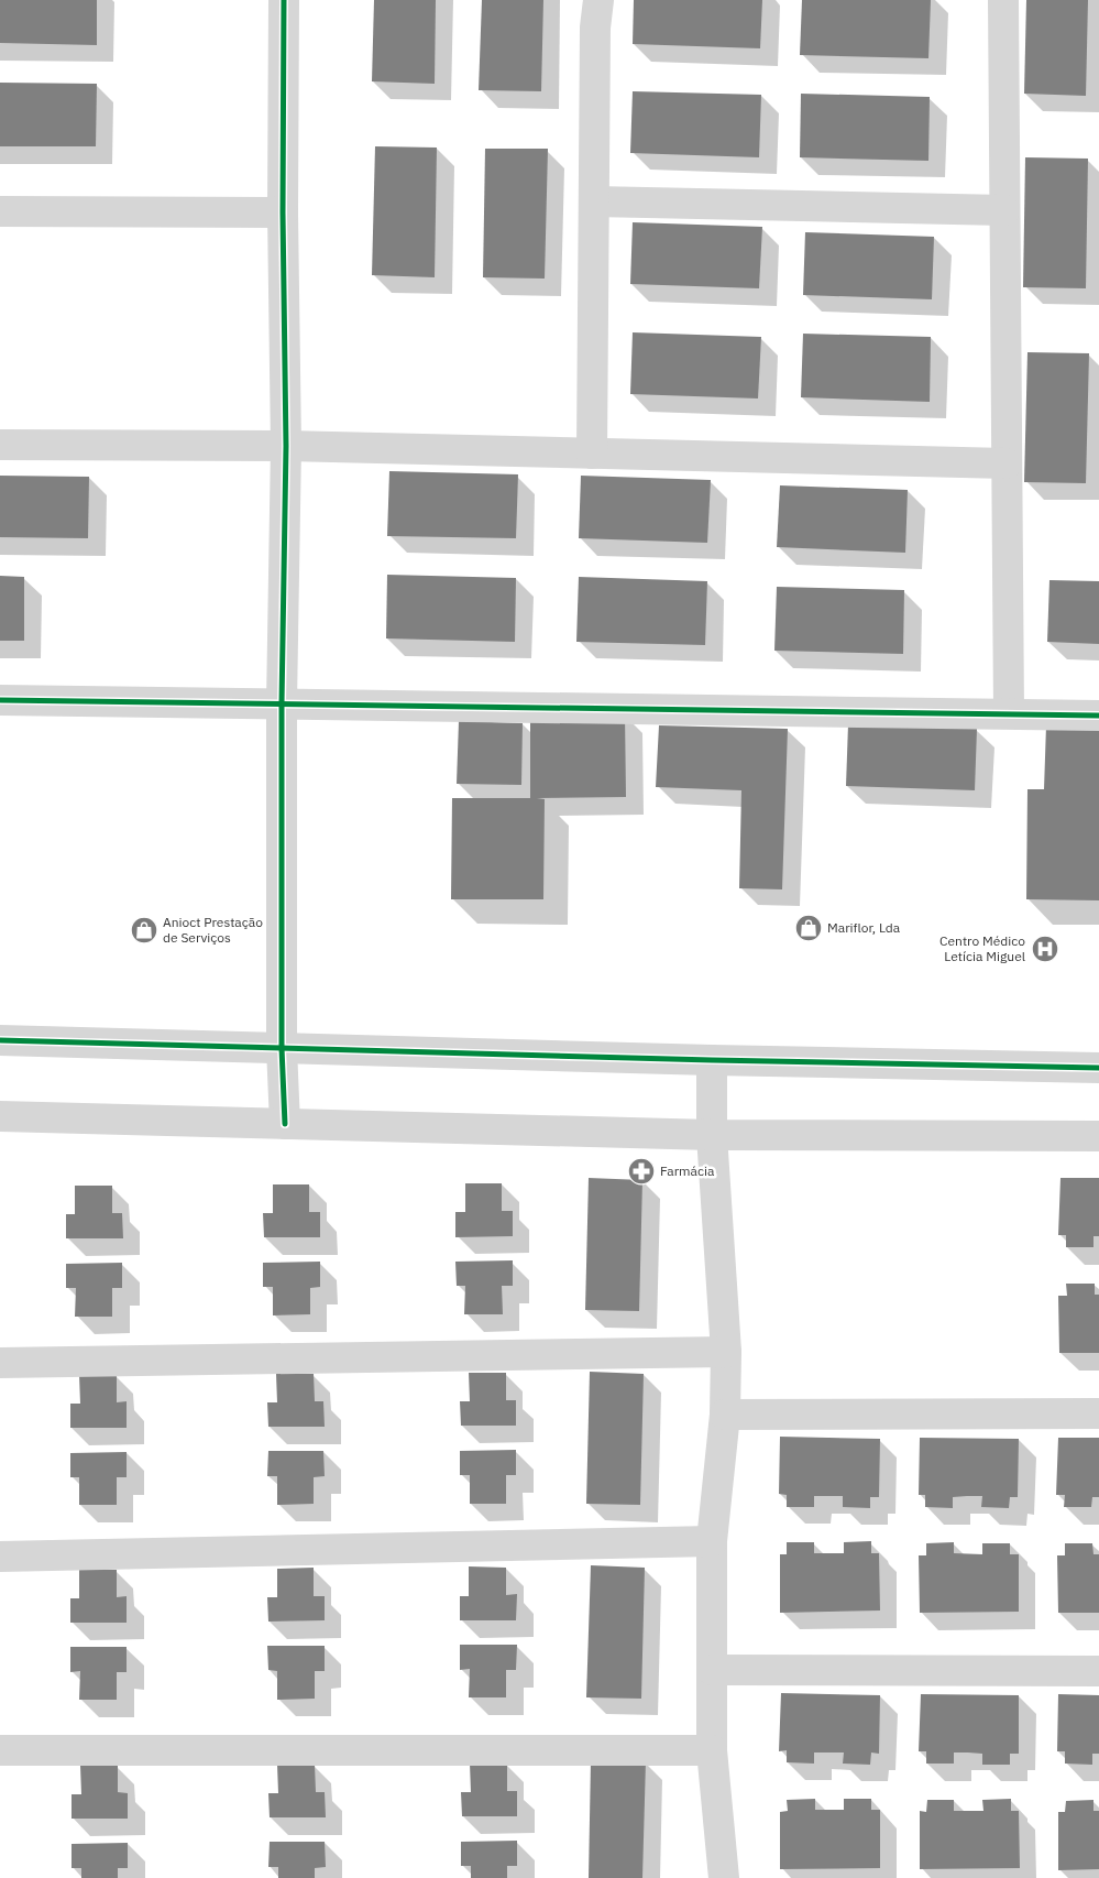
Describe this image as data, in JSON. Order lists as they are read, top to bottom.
{
  "places": {
    "shop": ["Mariflor, Lda", "Anioct Prestação de Serviços"],
    "hospital": ["Centro Médico Letícia Miguel"],
    "pharmacy": ["Farmácia"]
  }
}
